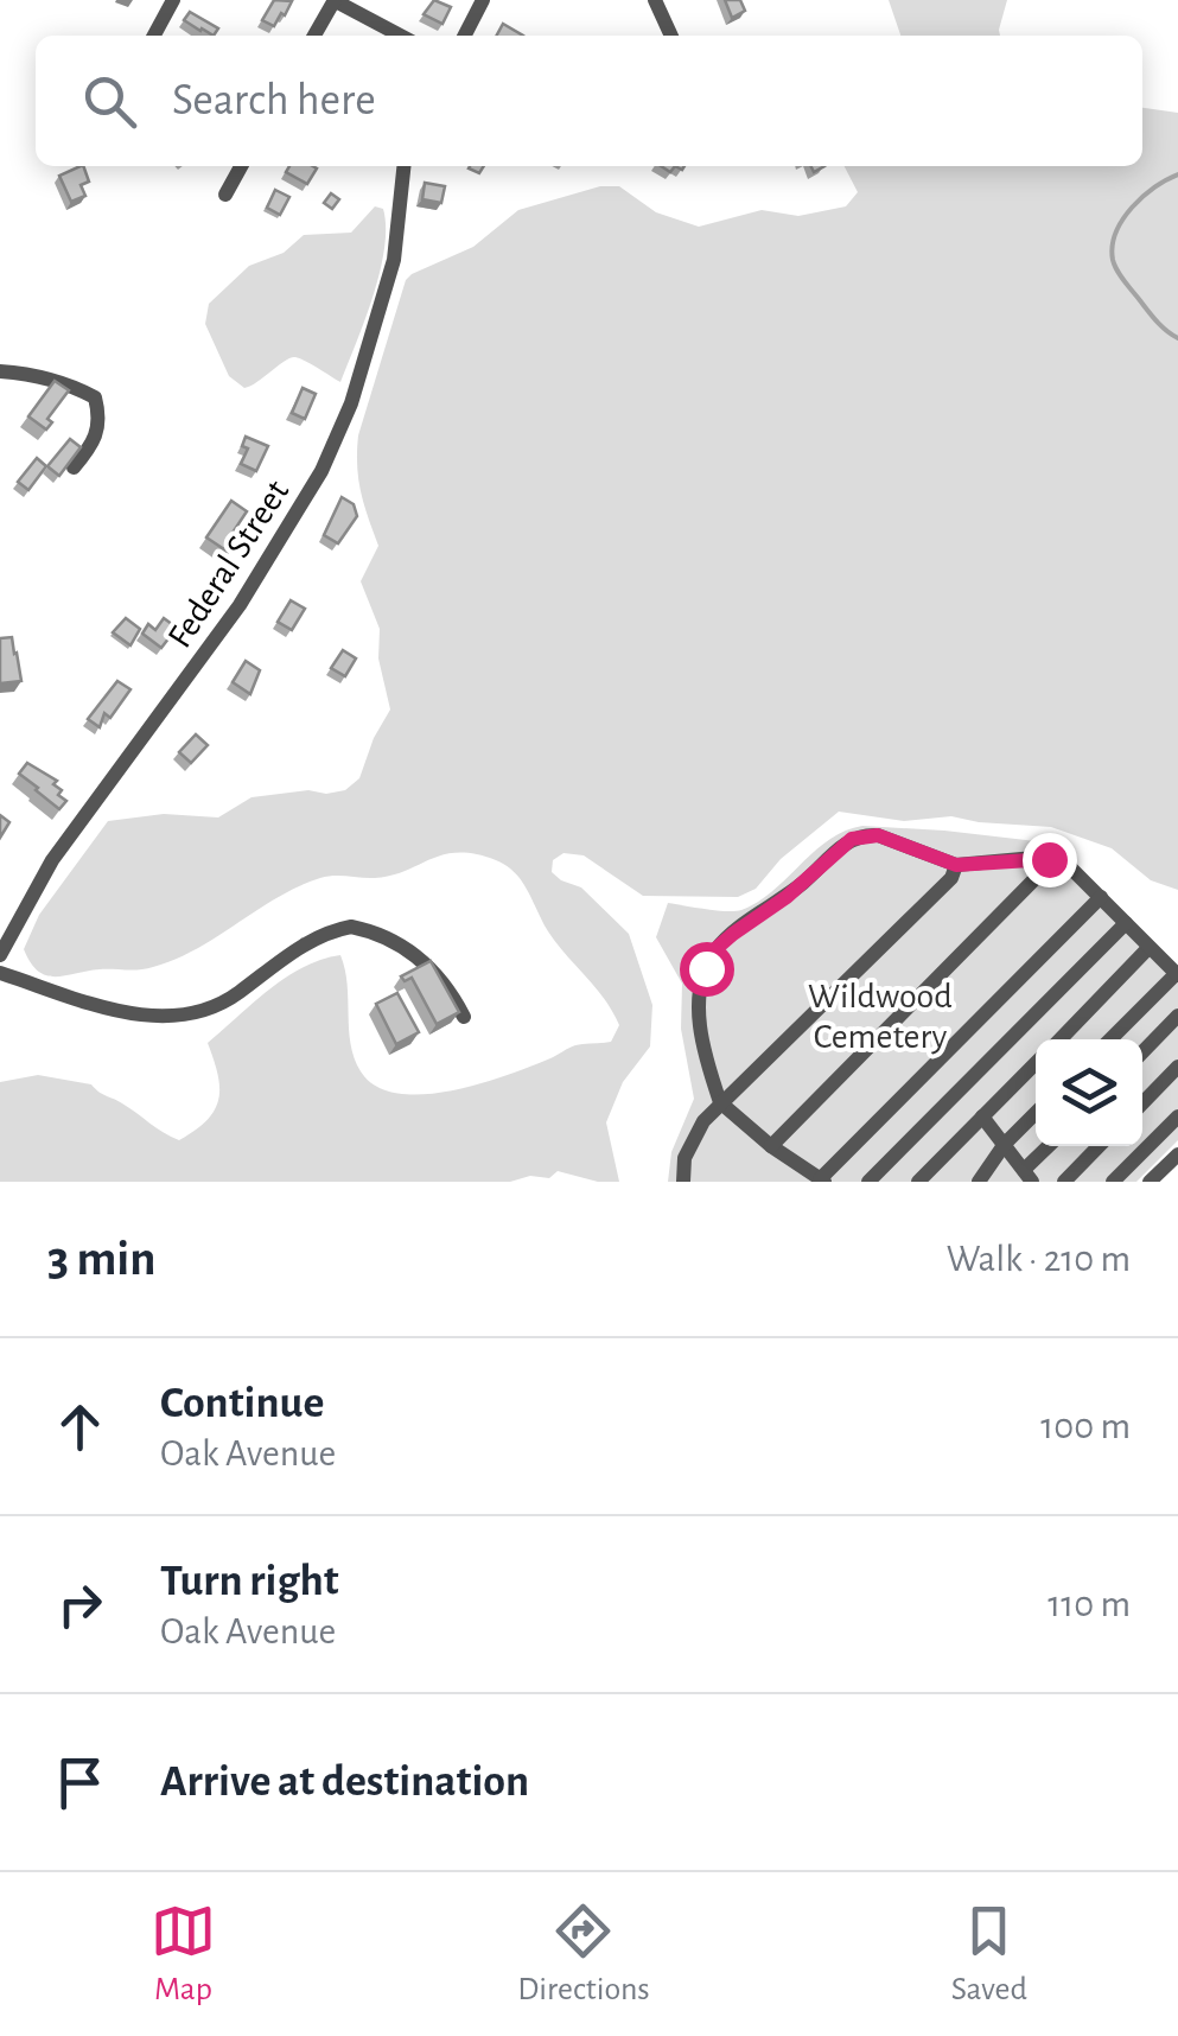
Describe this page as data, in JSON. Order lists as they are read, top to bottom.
{
  "streets": {
    "street": ["Federal Street"]
  },
  "parks": ["Wildwood Cemetery"],
  "page": {
    "search": "Search here",
    "heading": ["3 min", "Walk · 210 m"],
    "list": [
      ["Continue", "Oak Avenue", "100 m"],
      ["Turn right", "Oak Avenue", "110 m"],
      "Arrive at destination"
    ],
    "nav": ["Map", "Directions", "Saved"]
  }
}
